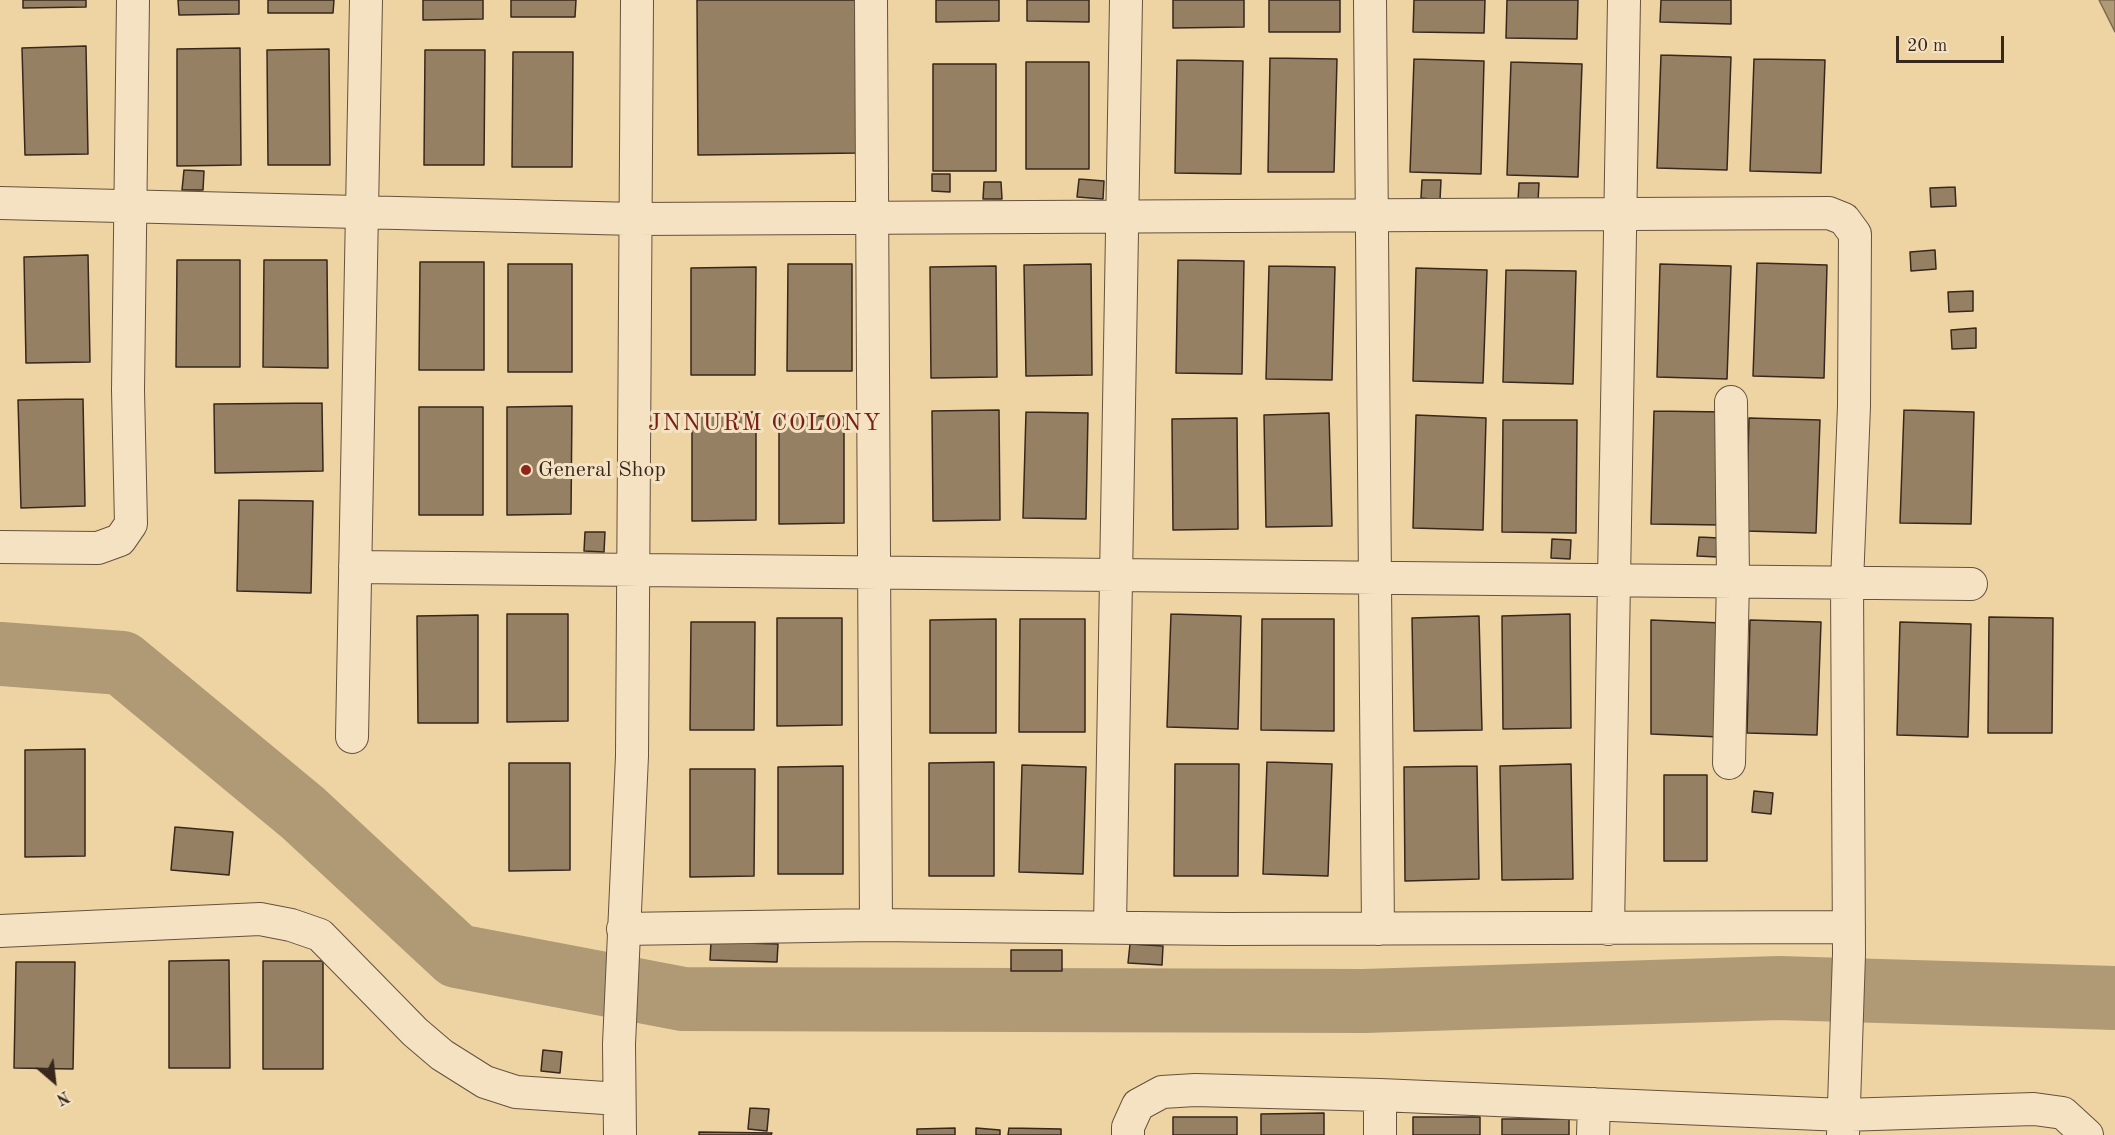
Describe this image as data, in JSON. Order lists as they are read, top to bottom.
{
  "districts": ["JNNURM COLONY"],
  "places": ["General Shop"],
  "scale_bar": "20 m",
  "north": "bottom right"
}
